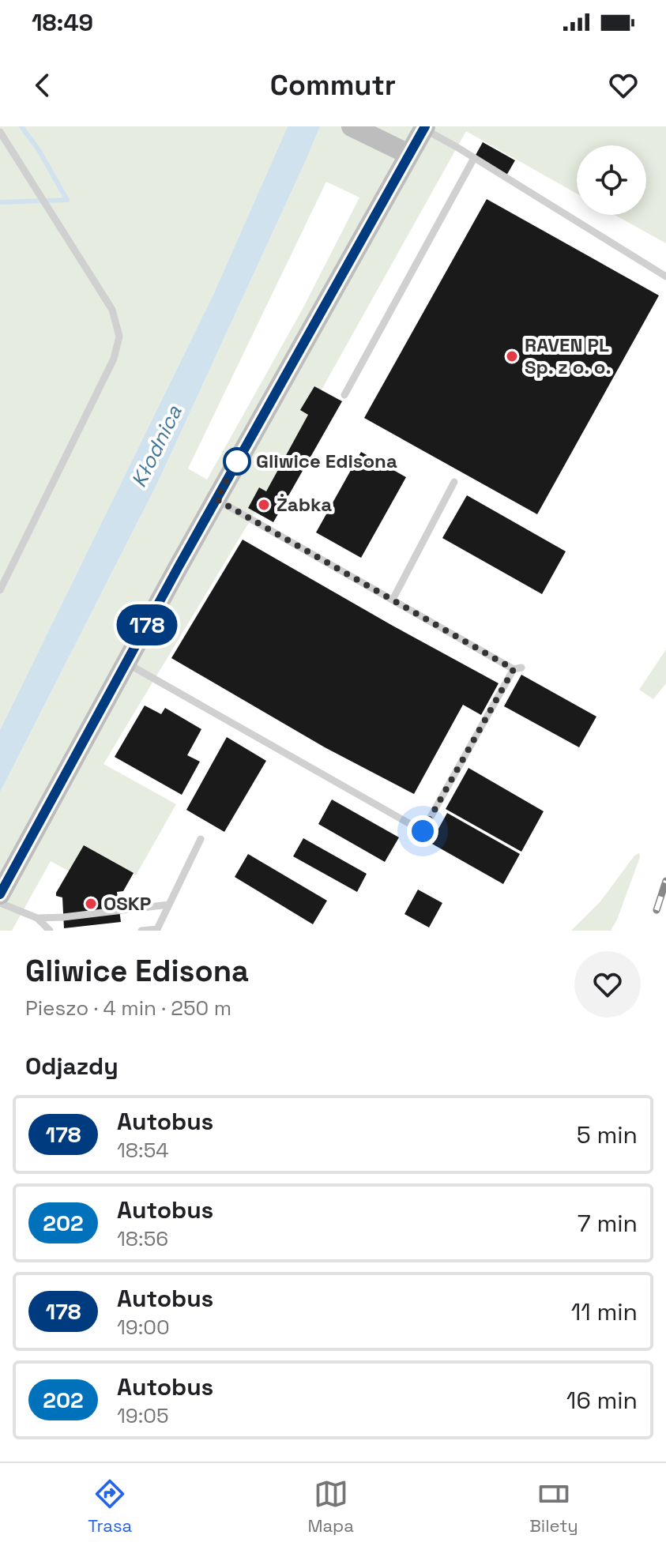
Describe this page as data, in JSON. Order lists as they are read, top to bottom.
{
  "water": ["Kłodnica"],
  "places": [
    "RAVEN PL Sp. z o. o.",
    "Gliwice Edisona",
    "Żabka",
    "OSKP"
  ],
  "lines": ["bus line 178"],
  "page": {
    "status": "18:49",
    "header": "Commutr",
    "on_map": "178",
    "heading": [
      ["Gliwice Edisona", "Pieszo · 4 min · 250 m"],
      "Odjazdy"
    ],
    "list": [
      {
        "mark": "178",
        "name": "Autobus",
        "note": "18:54",
        "value": "5 min"
      },
      {
        "mark": "202",
        "name": "Autobus",
        "note": "18:56",
        "value": "7 min"
      },
      {
        "mark": "178",
        "name": "Autobus",
        "note": "19:00",
        "value": "11 min"
      },
      {
        "mark": "202",
        "name": "Autobus",
        "note": "19:05",
        "value": "16 min"
      }
    ],
    "tabs": ["Trasa", "Mapa", "Bilety"]
  }
}
